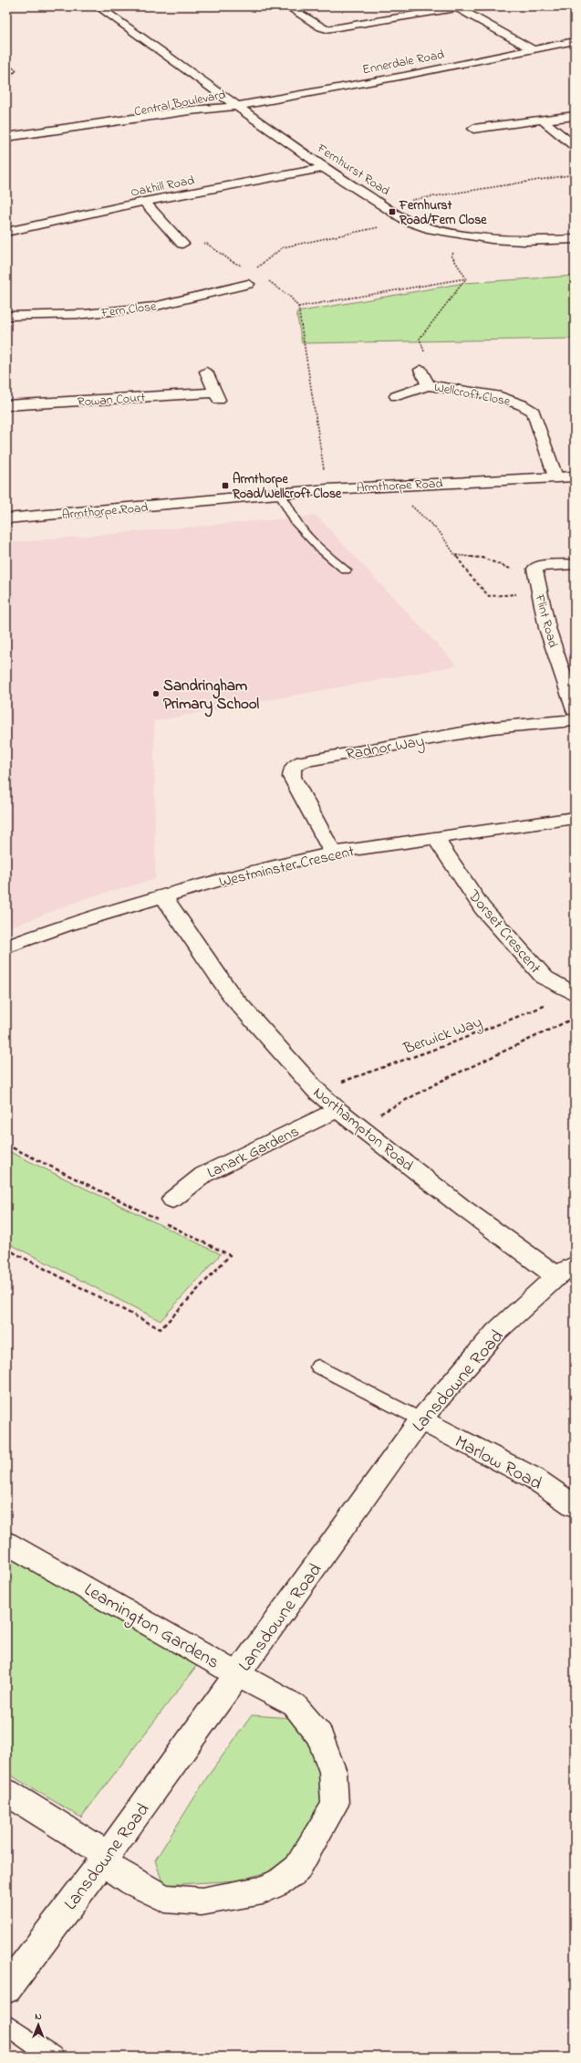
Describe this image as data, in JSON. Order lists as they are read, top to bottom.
{
  "streets": {
    "street": [
      "Ennerdale Road",
      "Central Boulevard",
      "Fernhurst Road",
      "Oakhill Road",
      "Fern Close",
      "Wellcroft Close",
      "Rowan Court",
      "Armthorpe Road",
      "Flint Road",
      "Radnor Way",
      "Westminster Crescent",
      "Dorset Crescent",
      "Northampton Road",
      "Lanark Gardens",
      "Lansdowne Road",
      "Marlow Road",
      "Leamington Gardens"
    ],
    "path": ["Berwick Way"]
  },
  "crossings": [
    ["Ennerdale Road", "Central Boulevard"],
    ["Ennerdale Road", "Fernhurst Road"],
    ["Central Boulevard", "Fernhurst Road"],
    ["Fernhurst Road", "Oakhill Road"],
    ["Wellcroft Close", "Armthorpe Road"],
    ["Radnor Way", "Westminster Crescent"],
    ["Westminster Crescent", "Dorset Crescent"],
    ["Westminster Crescent", "Northampton Road"],
    ["Dorset Crescent", "Berwick Way"],
    ["Berwick Way", "Northampton Road"],
    ["Northampton Road", "Lanark Gardens"],
    ["Northampton Road", "Lansdowne Road"],
    ["Lansdowne Road", "Marlow Road"],
    ["Lansdowne Road", "Leamington Gardens"]
  ],
  "places": {
    "transit": ["Fernhurst Road/Fern Close", "Armthorpe Road/Wellcroft Close"],
    "other": ["Sandringham Primary School"]
  },
  "north": "top"
}
